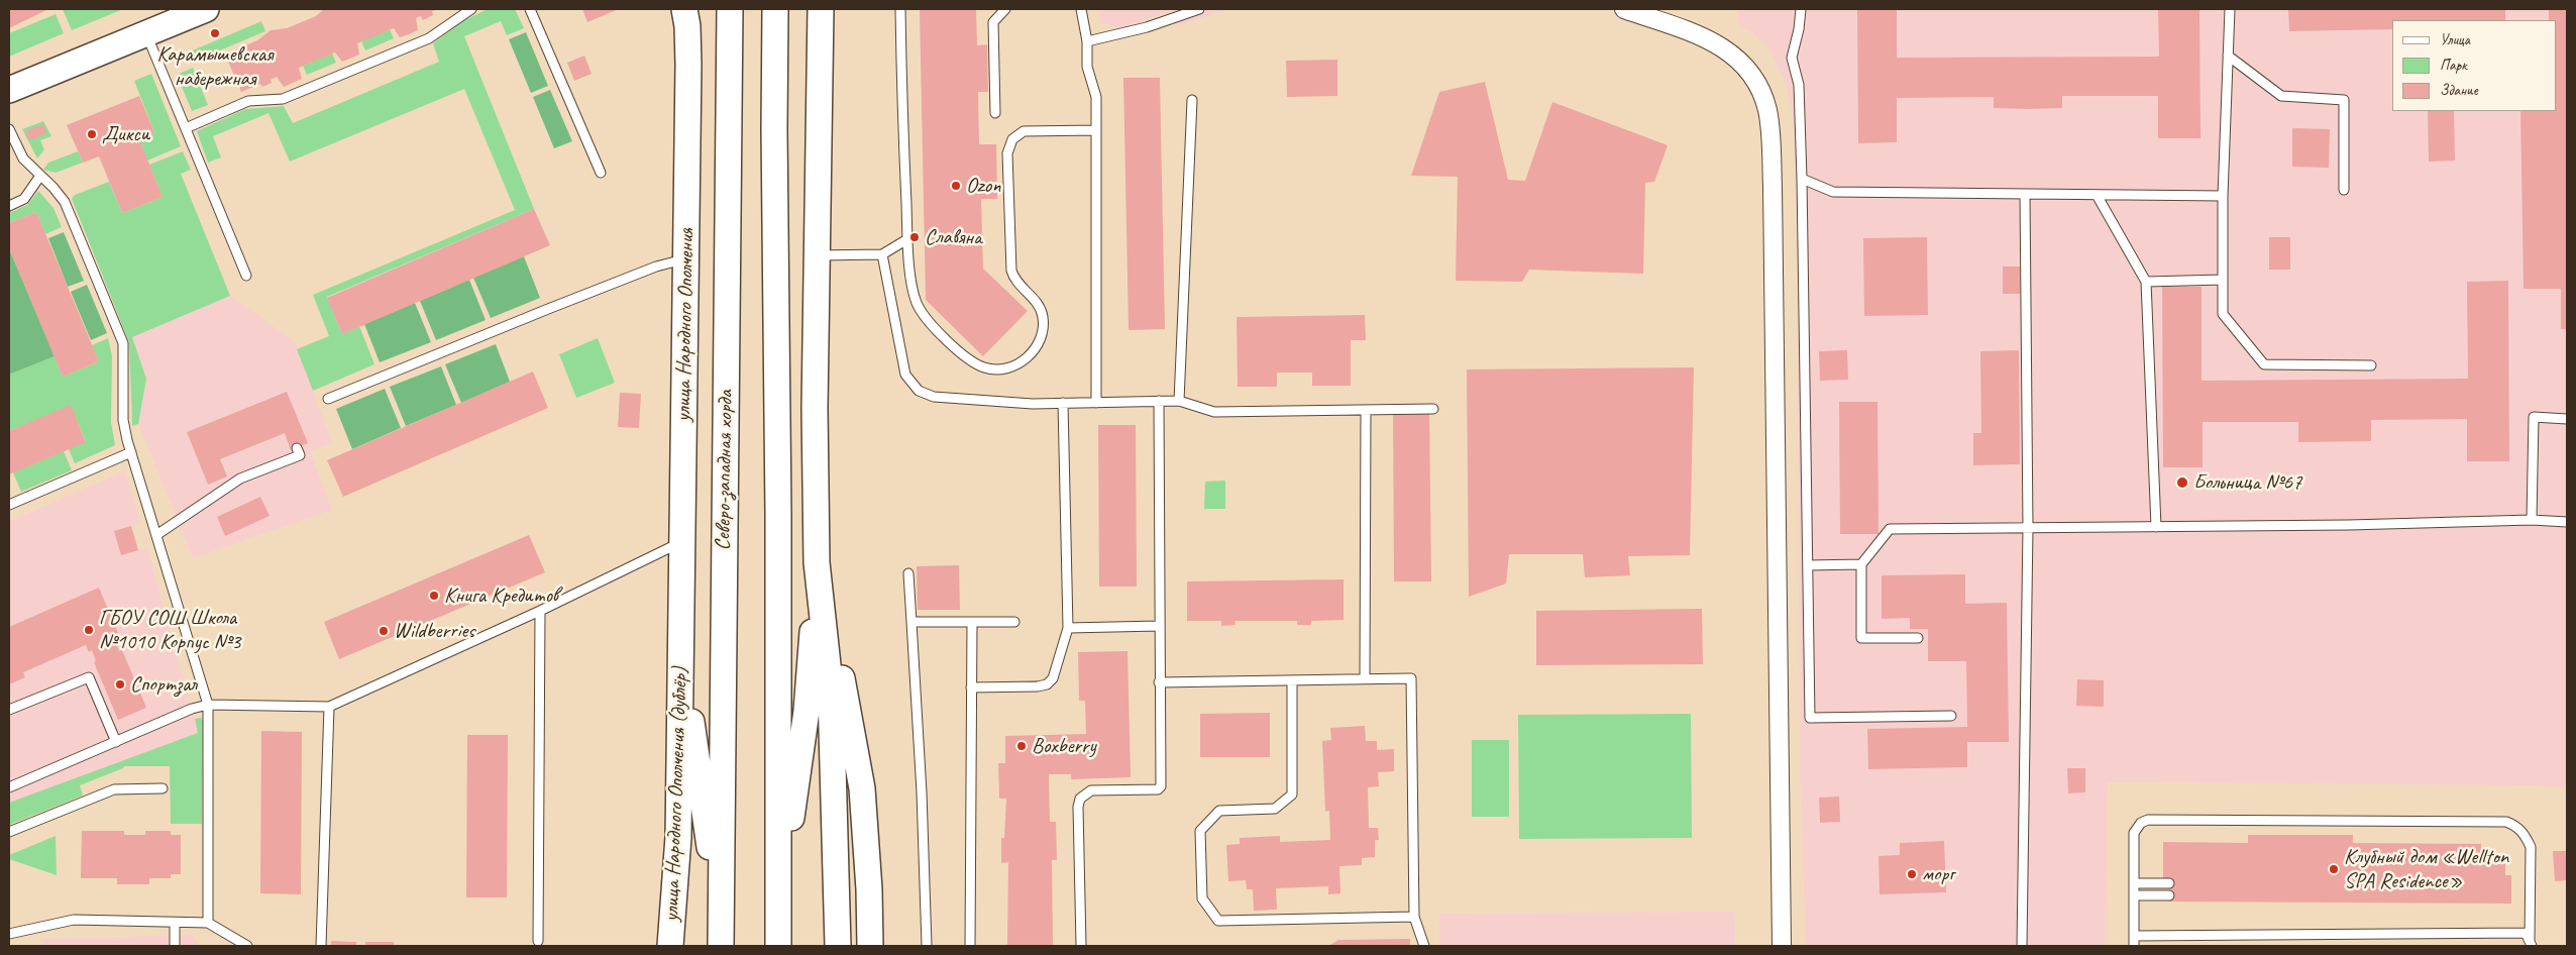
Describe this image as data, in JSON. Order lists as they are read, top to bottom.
{
  "streets": {
    "main road": ["улица Народного Ополчения", "Северо-западная хорда", "улица Народного Ополчения (дублёр)"]
  },
  "crossings": [
    ["улица Народного Ополчения", "улица Народного Ополчения (дублёр)"]
  ],
  "places": [
    "Карамышевская набережная",
    "Дикси",
    "Ozon",
    "Славяна",
    "Больница №67",
    "Книга Кредитов",
    "ГБОУ СОШ Школа №1010 Корпус №3",
    "Wildberries",
    "Спортзал",
    "Boxberry",
    "Клубный дом «Wellton SPA Residence»",
    "морг"
  ],
  "legend": ["Улица", "Парк", "Здание"]
}
